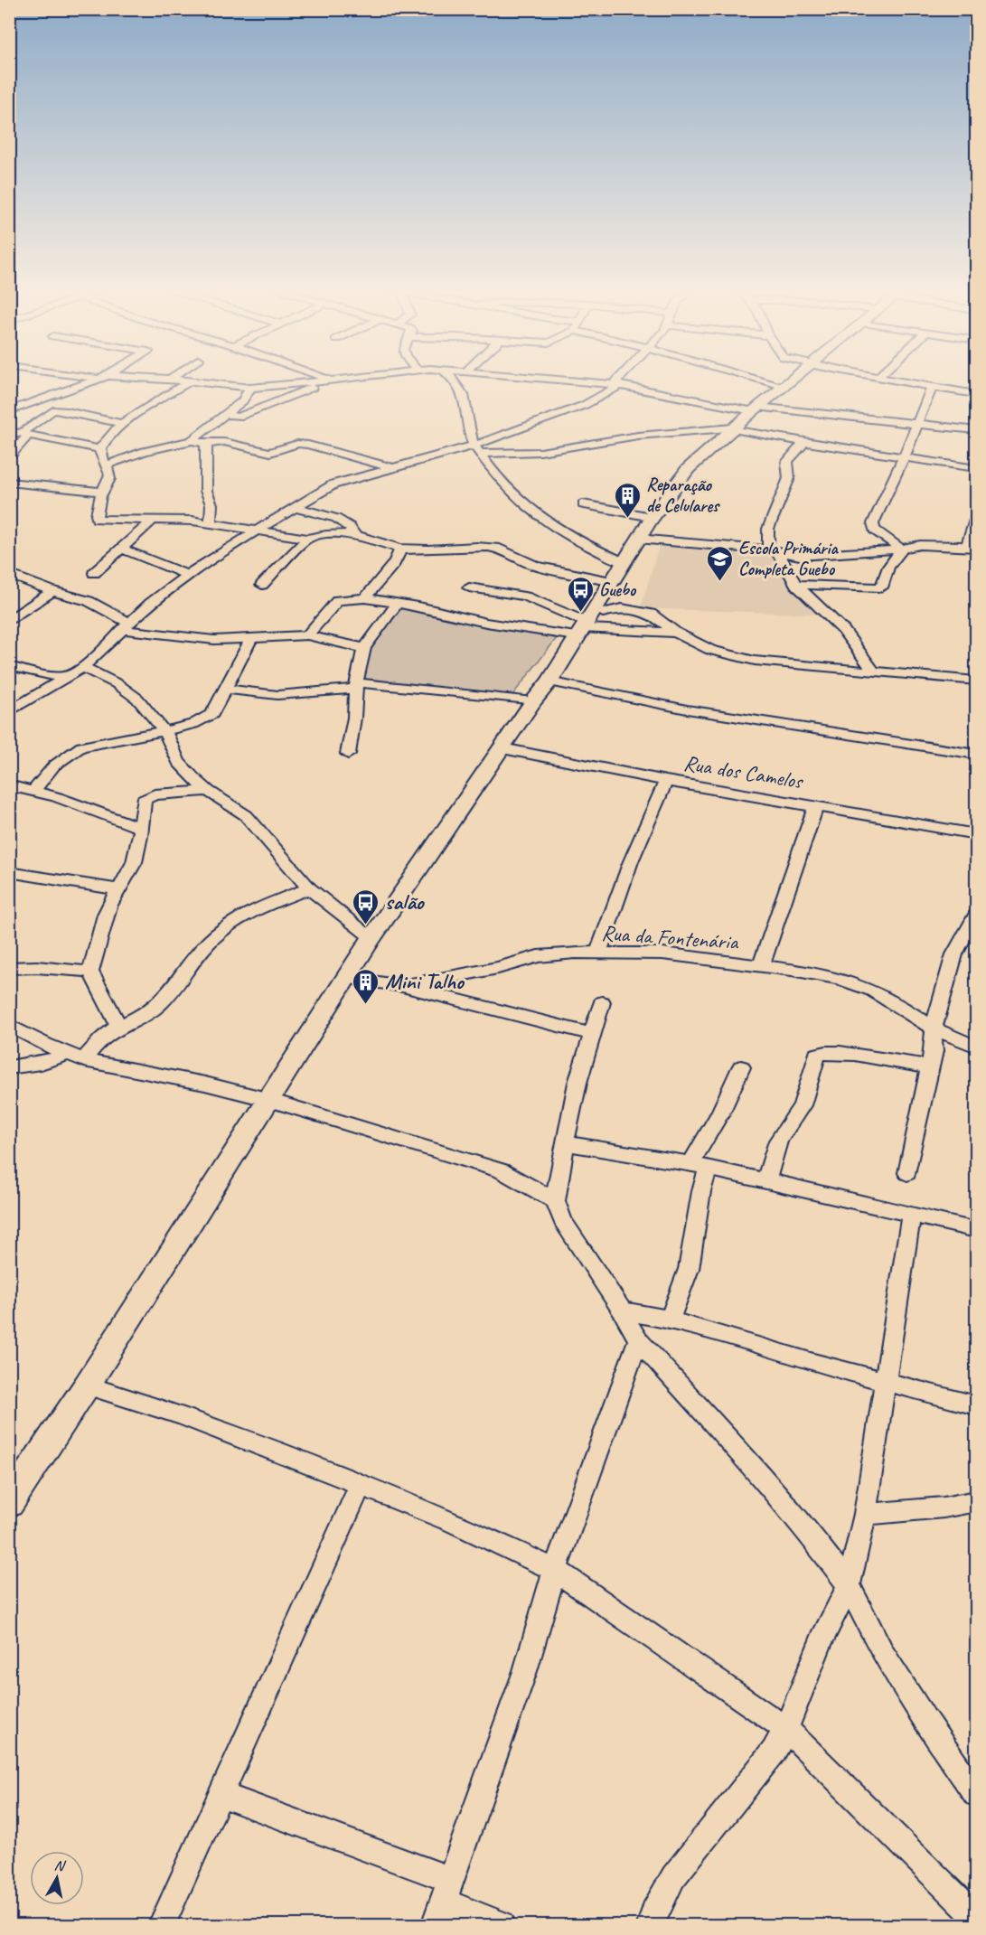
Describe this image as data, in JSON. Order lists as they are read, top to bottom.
{
  "streets": {
    "street": ["Rua dos Camelos", "Rua da Fontenária"]
  },
  "places": {
    "building": ["Reparação de Celulares", "Mini Talho"],
    "school or university": ["Escola Primária Completa Guebo"],
    "bus stop": ["Guebo", "salão"]
  },
  "north": "top"
}
